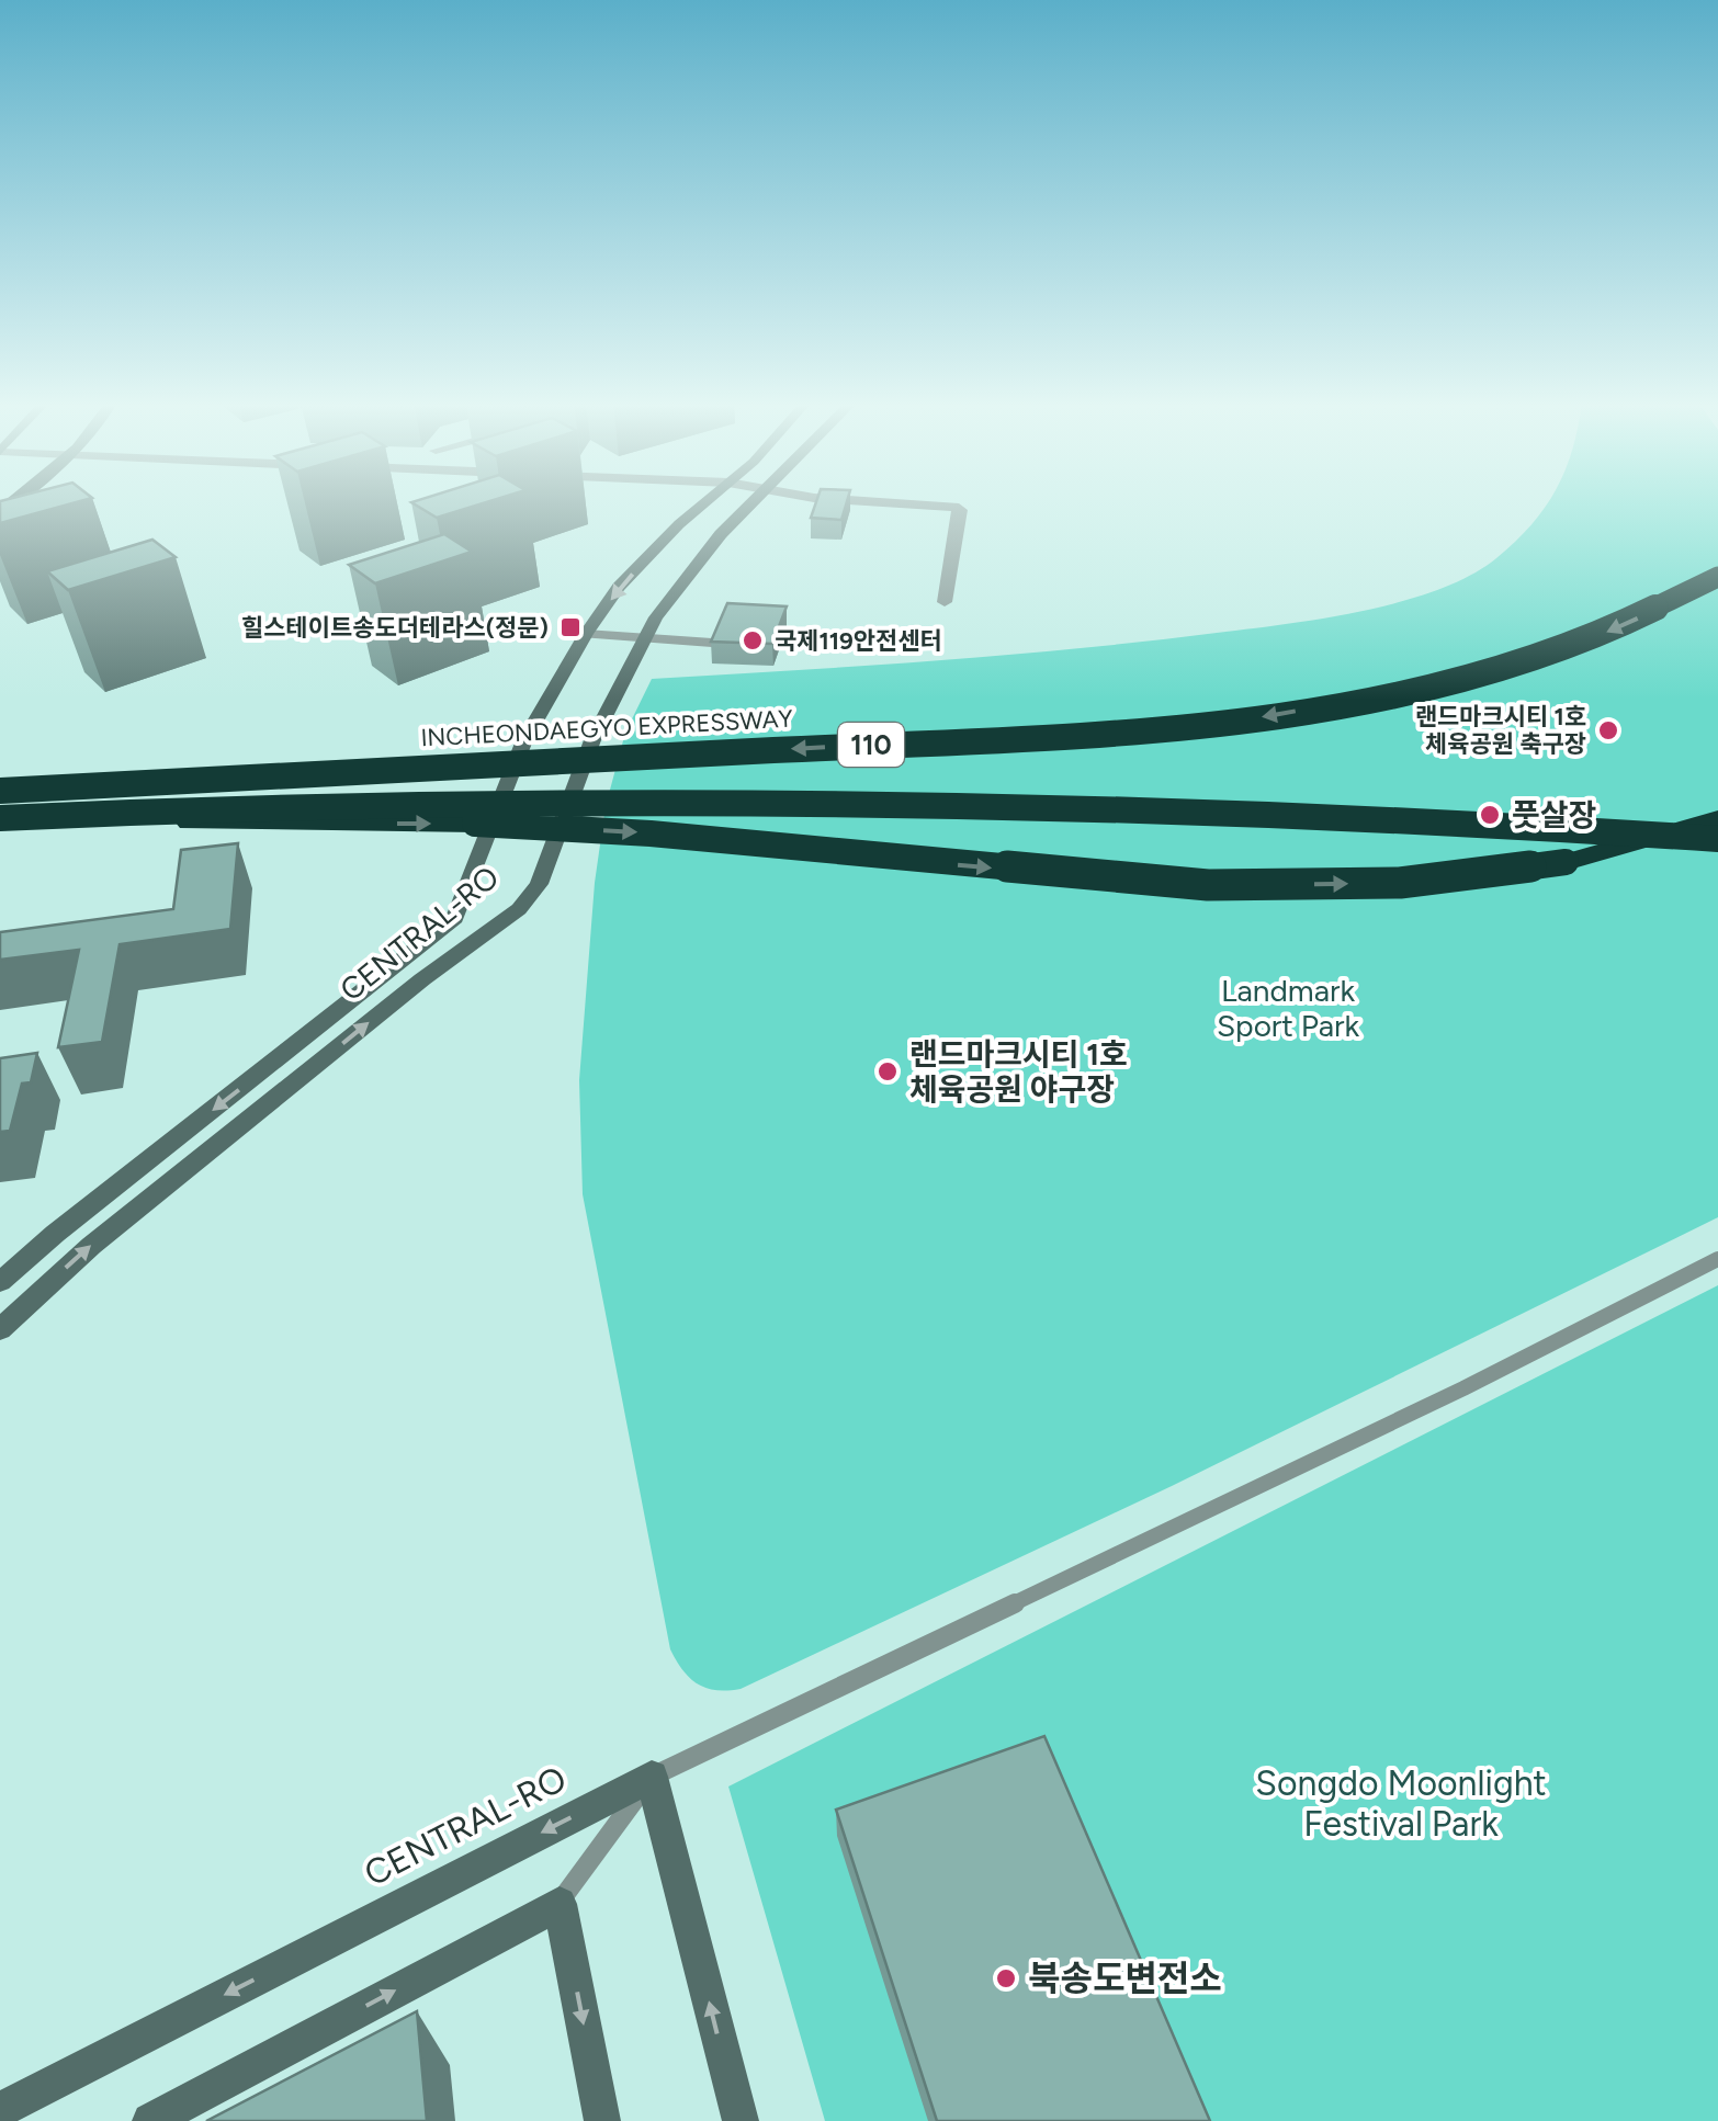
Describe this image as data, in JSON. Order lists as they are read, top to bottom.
{
  "streets": {
    "highway": ["INCHEONDAEGYO EXPRESSWAY", "110"],
    "main road": ["CENTRAL-RO"]
  },
  "parks": ["Landmark Sport Park", "Songdo Moonlight Festival Park"],
  "places": {
    "transit": ["힐스테이트송도더테라스(정문)"],
    "other": [
      "국제119안전센터",
      "랜드마크시티 1호 체육공원 축구장",
      "풋살장",
      "랜드마크시티 1호 체육공원 야구장",
      "북송도변전소"
    ]
  }
}
